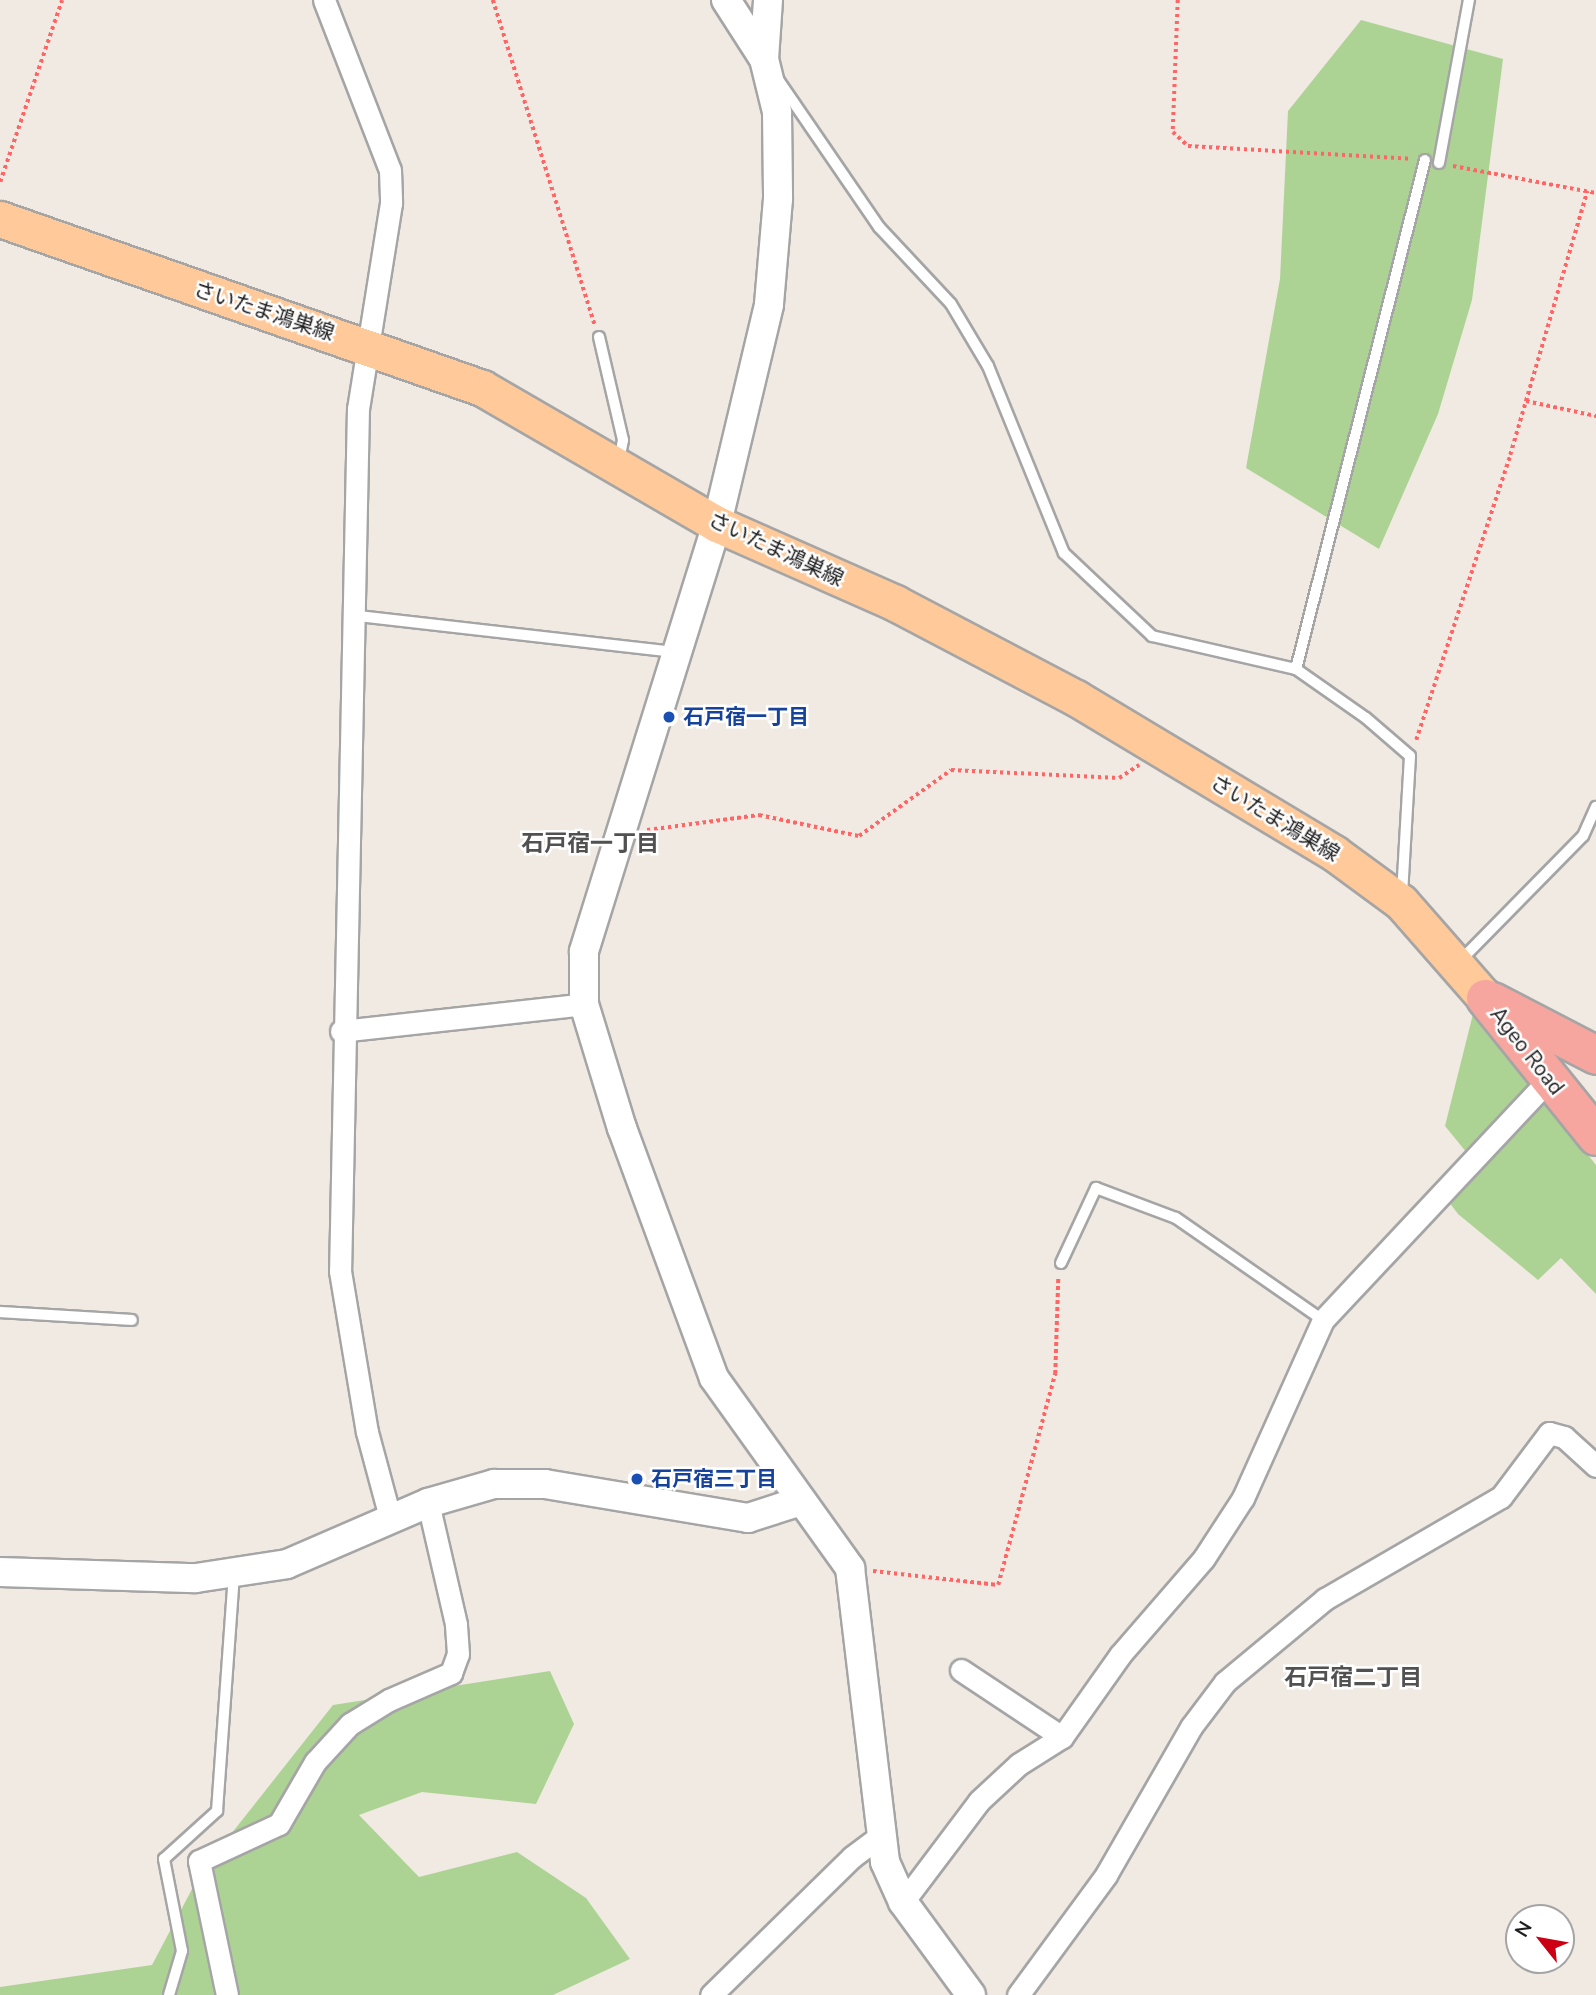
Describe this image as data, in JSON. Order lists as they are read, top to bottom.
{
  "streets": {
    "highway": ["Ageo Road"],
    "main road": ["さいたま鴻巣線"]
  },
  "crossings": [
    ["さいたま鴻巣線", "Ageo Road"]
  ],
  "districts": ["石戸宿一丁目", "石戸宿二丁目"],
  "places": ["石戸宿一丁目", "石戸宿三丁目"],
  "north": "top left"
}
